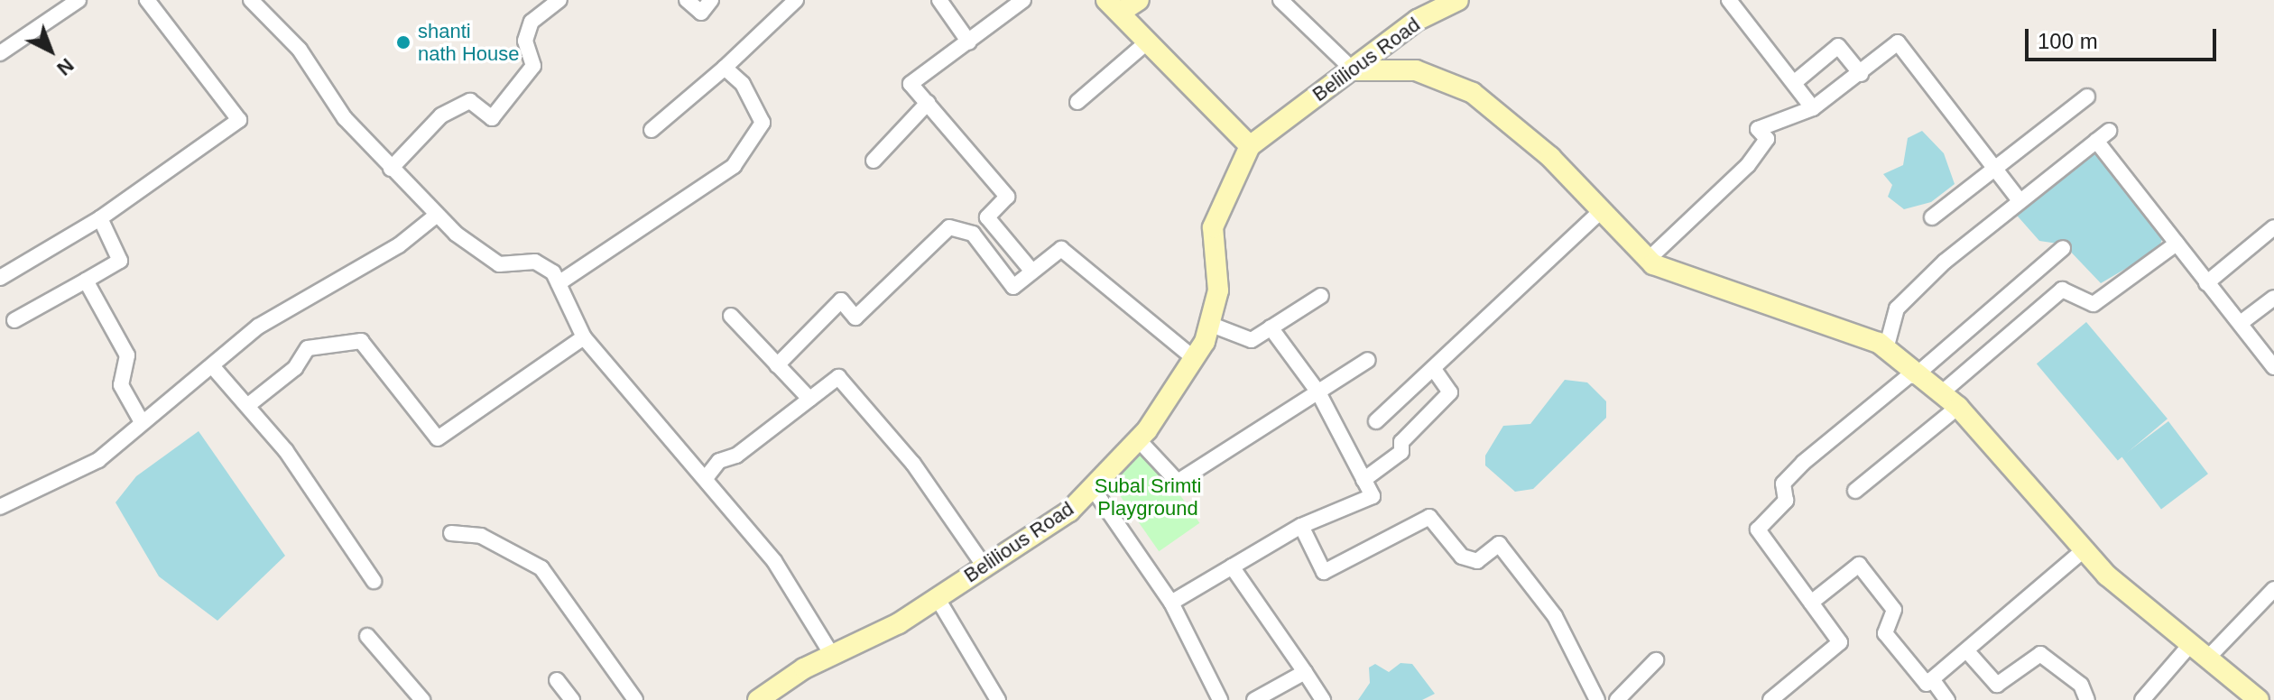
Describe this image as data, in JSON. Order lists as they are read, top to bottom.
{
  "streets": {
    "main road": ["Belilious Road"]
  },
  "parks": ["Subal Srimti Playground"],
  "places": ["shanti nath House"],
  "scale_bar": "100 m",
  "north": "bottom right"
}
